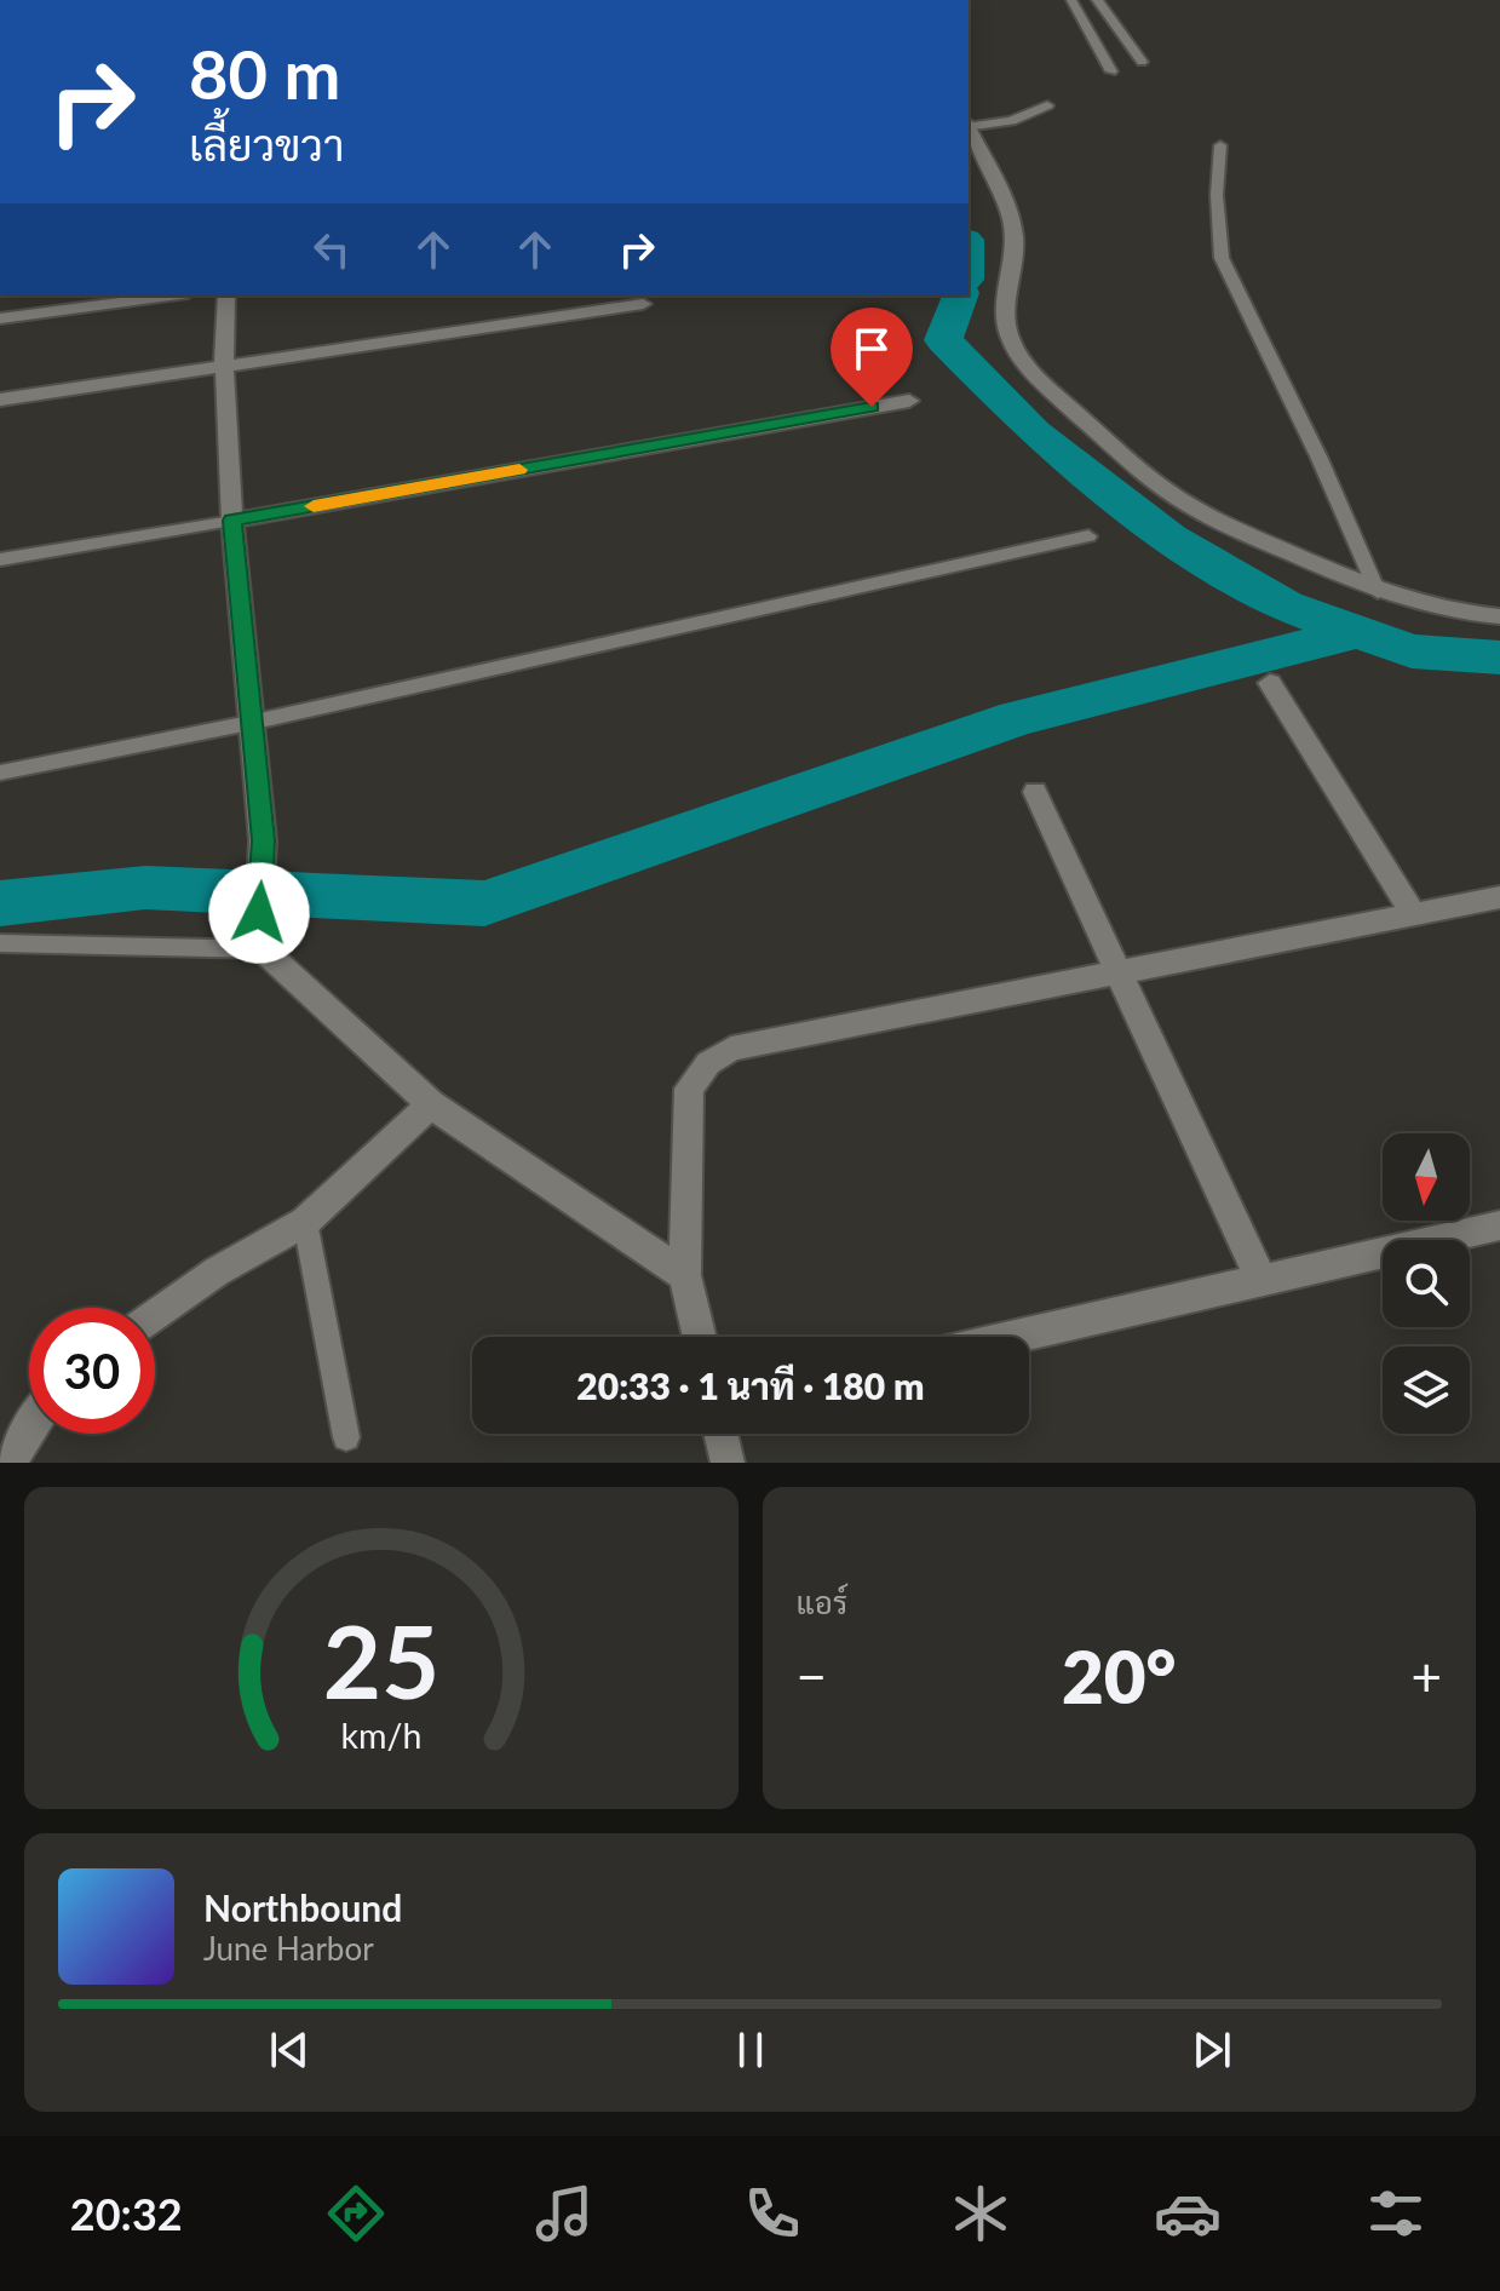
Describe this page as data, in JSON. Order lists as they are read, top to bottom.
{
  "north": "bottom",
  "page": {
    "turn": ["80 m", "เลี้ยวขวา"],
    "limit": "30",
    "trip": "20:33 · 1 นาที · 180 m",
    "tile": "แอร์",
    "heat": ["−", "20°", "+"],
    "song": ["Northbound", "June Harbor"],
    "tabs": "20:32",
    "gauge": ["25", "km/h"]
  }
}
